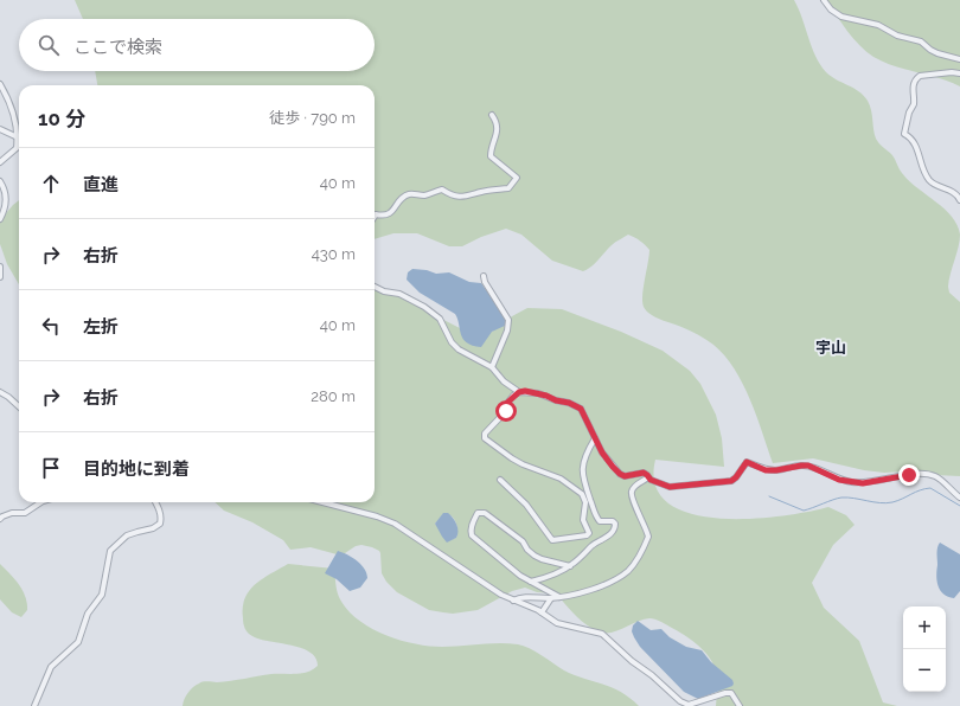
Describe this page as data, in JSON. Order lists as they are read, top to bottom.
{
  "districts": ["宇山"],
  "page": {
    "search": "ここで検索",
    "heading": ["10 分", "徒歩 · 790 m"],
    "list": [
      ["直進", "40 m"],
      ["右折", "430 m"],
      ["左折", "40 m"],
      ["右折", "280 m"],
      "目的地に到着"
    ],
    "map_buttons": ["+", "−"]
  }
}
